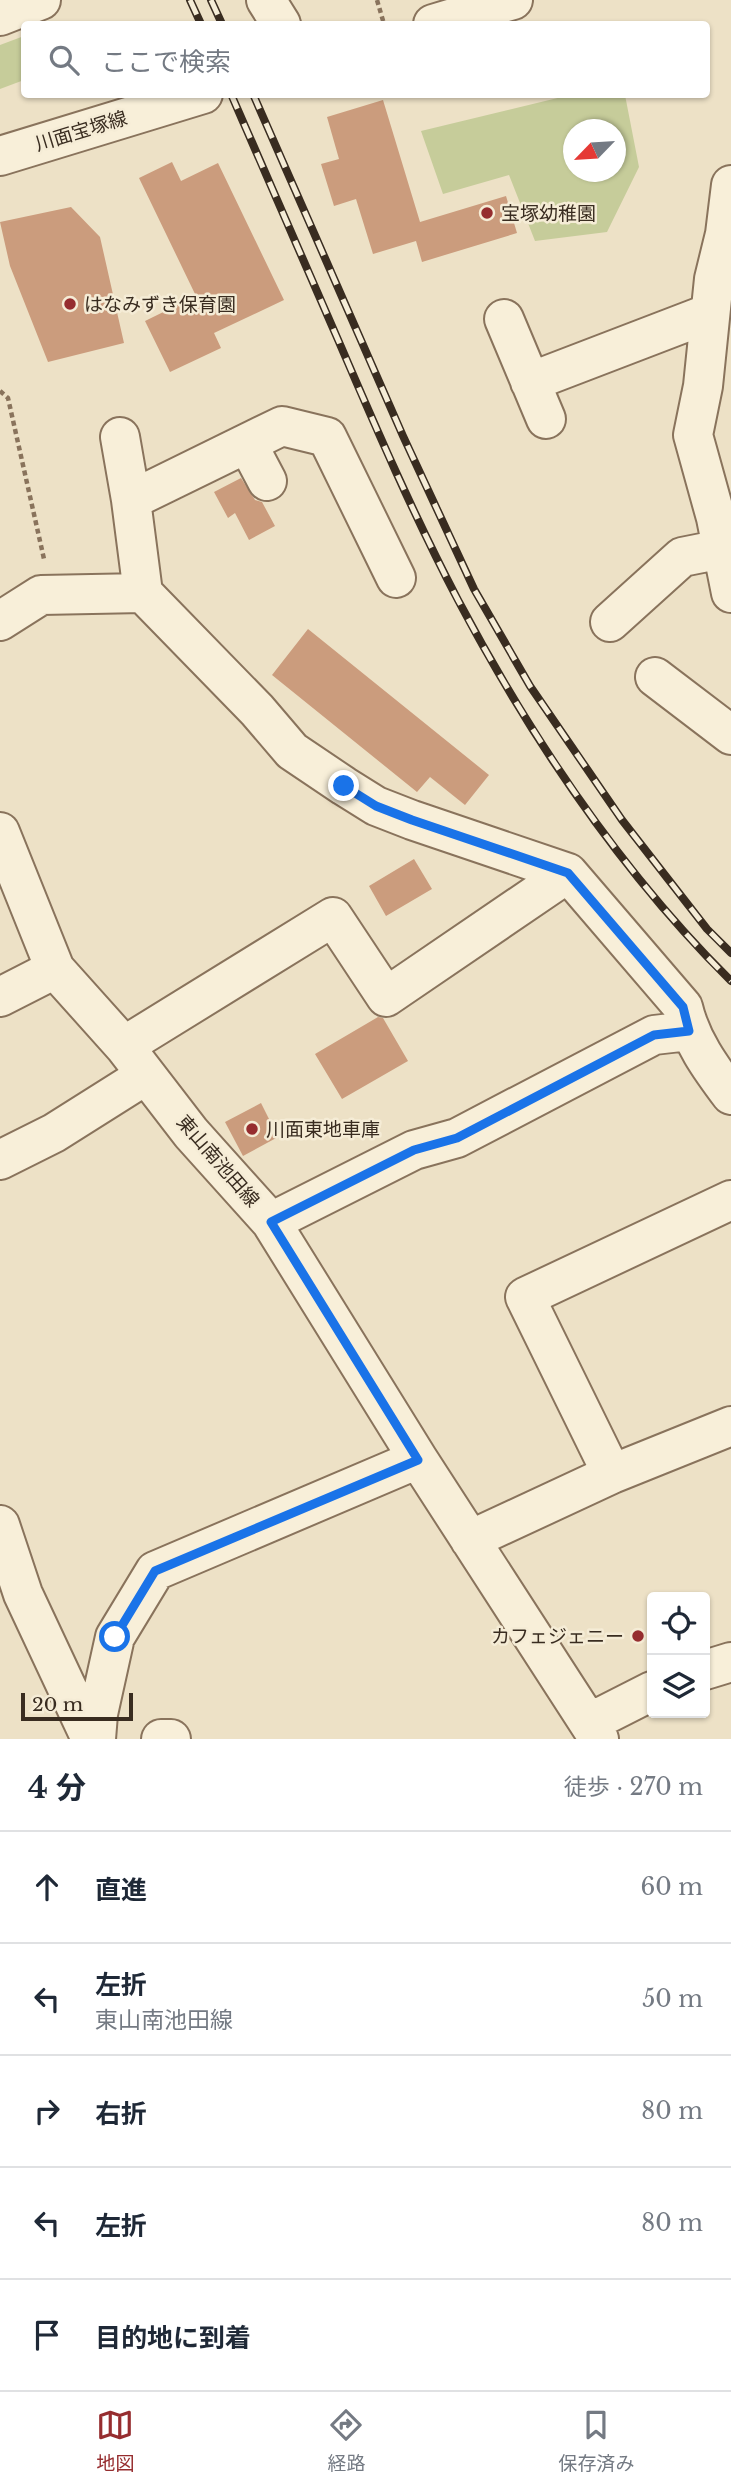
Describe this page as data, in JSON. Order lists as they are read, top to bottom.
{
  "streets": {
    "street": ["川面宝塚線", "東山南池田線"]
  },
  "places": [
    "宝塚幼稚園",
    "はなみずき保育園",
    "川面東地車庫",
    "カフェジェニー"
  ],
  "scale_bar": "20 m",
  "north": "bottom left",
  "page": {
    "search": "ここで検索",
    "scale": "20 m",
    "heading": ["4 分", "徒歩 · 270 m"],
    "list": [
      ["直進", "60 m"],
      ["左折", "東山南池田線", "50 m"],
      ["右折", "80 m"],
      ["左折", "80 m"],
      "目的地に到着"
    ],
    "nav": ["地図", "経路", "保存済み"]
  }
}
